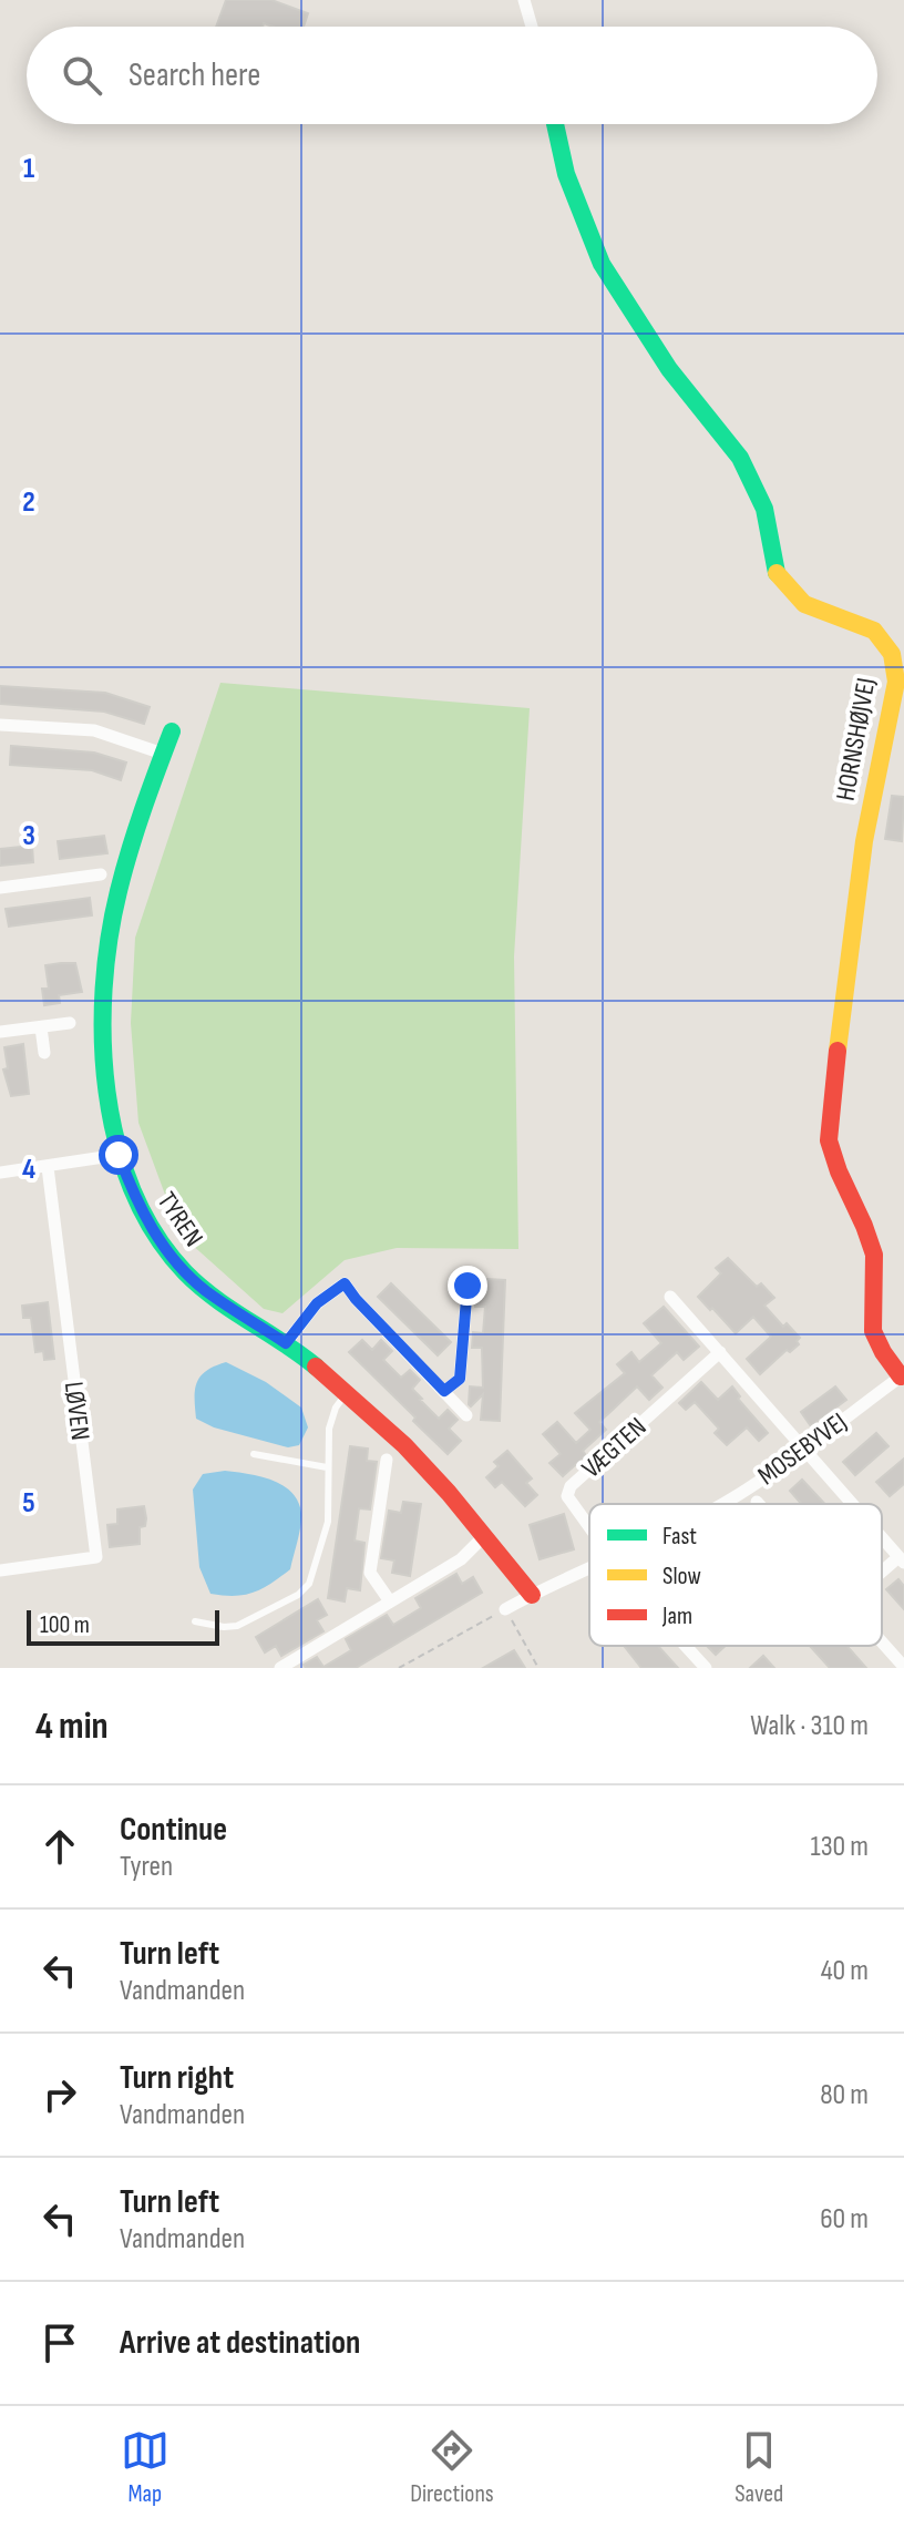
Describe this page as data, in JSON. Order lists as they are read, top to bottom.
{
  "streets": {
    "street": [
      "HORNSHØJVEJ",
      "TYREN",
      "LØVEN",
      "VÆGTEN",
      "MOSEBYVEJ"
    ]
  },
  "crossings": [
    ["HORNSHØJVEJ", "MOSEBYVEJ"],
    ["TYREN", "MOSEBYVEJ"]
  ],
  "legend": ["Fast", "Slow", "Jam"],
  "scale_bar": "100 m",
  "page": {
    "search": "Search here",
    "scale": "100 m",
    "heading": ["4 min", "Walk · 310 m"],
    "list": [
      ["Continue", "Tyren", "130 m"],
      ["Turn left", "Vandmanden", "40 m"],
      ["Turn right", "Vandmanden", "80 m"],
      ["Turn left", "Vandmanden", "60 m"],
      "Arrive at destination"
    ],
    "nav": ["Map", "Directions", "Saved"]
  },
  "grid": {
    "rows": [
      "1",
      "2",
      "3",
      "4",
      "5"
    ]
  }
}
